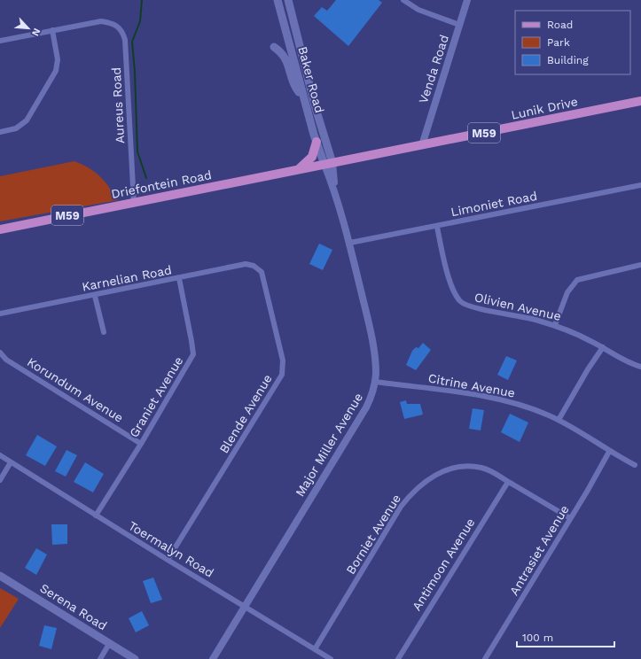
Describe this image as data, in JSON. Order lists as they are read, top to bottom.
{
  "streets": {
    "main road": [
      "Baker Road",
      "Lunik Drive",
      "M59",
      "Driefontein Road",
      "Serena Road"
    ],
    "street": [
      "Venda Road",
      "Aureus Road",
      "Limoniet Road",
      "Karnelian Road",
      "Olivien Avenue",
      "Citrine Avenue",
      "Korundum Avenue",
      "Graniet Avenue",
      "Blende Avenue",
      "Major Miller Avenue",
      "Borniet Avenue",
      "Toermalyn Road",
      "Antrasiet Avenue",
      "Antimoon Avenue"
    ]
  },
  "crossings": [
    ["Venda Road", "Lunik Drive"],
    ["Baker Road", "Lunik Drive"],
    ["Baker Road", "Driefontein Road"],
    ["Baker Road", "Major Miller Avenue"],
    ["Aureus Road", "Driefontein Road"],
    ["Lunik Drive", "Driefontein Road"],
    ["Lunik Drive", "Major Miller Avenue"],
    ["Driefontein Road", "Major Miller Avenue"],
    ["Limoniet Road", "Olivien Avenue"],
    ["Limoniet Road", "Major Miller Avenue"],
    ["Karnelian Road", "Graniet Avenue"],
    ["Karnelian Road", "Blende Avenue"],
    ["Citrine Avenue", "Major Miller Avenue"],
    ["Citrine Avenue", "Antrasiet Avenue"],
    ["Korundum Avenue", "Graniet Avenue"],
    ["Graniet Avenue", "Toermalyn Road"],
    ["Blende Avenue", "Toermalyn Road"],
    ["Major Miller Avenue", "Toermalyn Road"],
    ["Borniet Avenue", "Toermalyn Road"],
    ["Borniet Avenue", "Antrasiet Avenue"],
    ["Borniet Avenue", "Antimoon Avenue"]
  ],
  "legend": ["Road", "Park", "Building"],
  "scale_bar": "100 m",
  "north": "bottom right"
}
